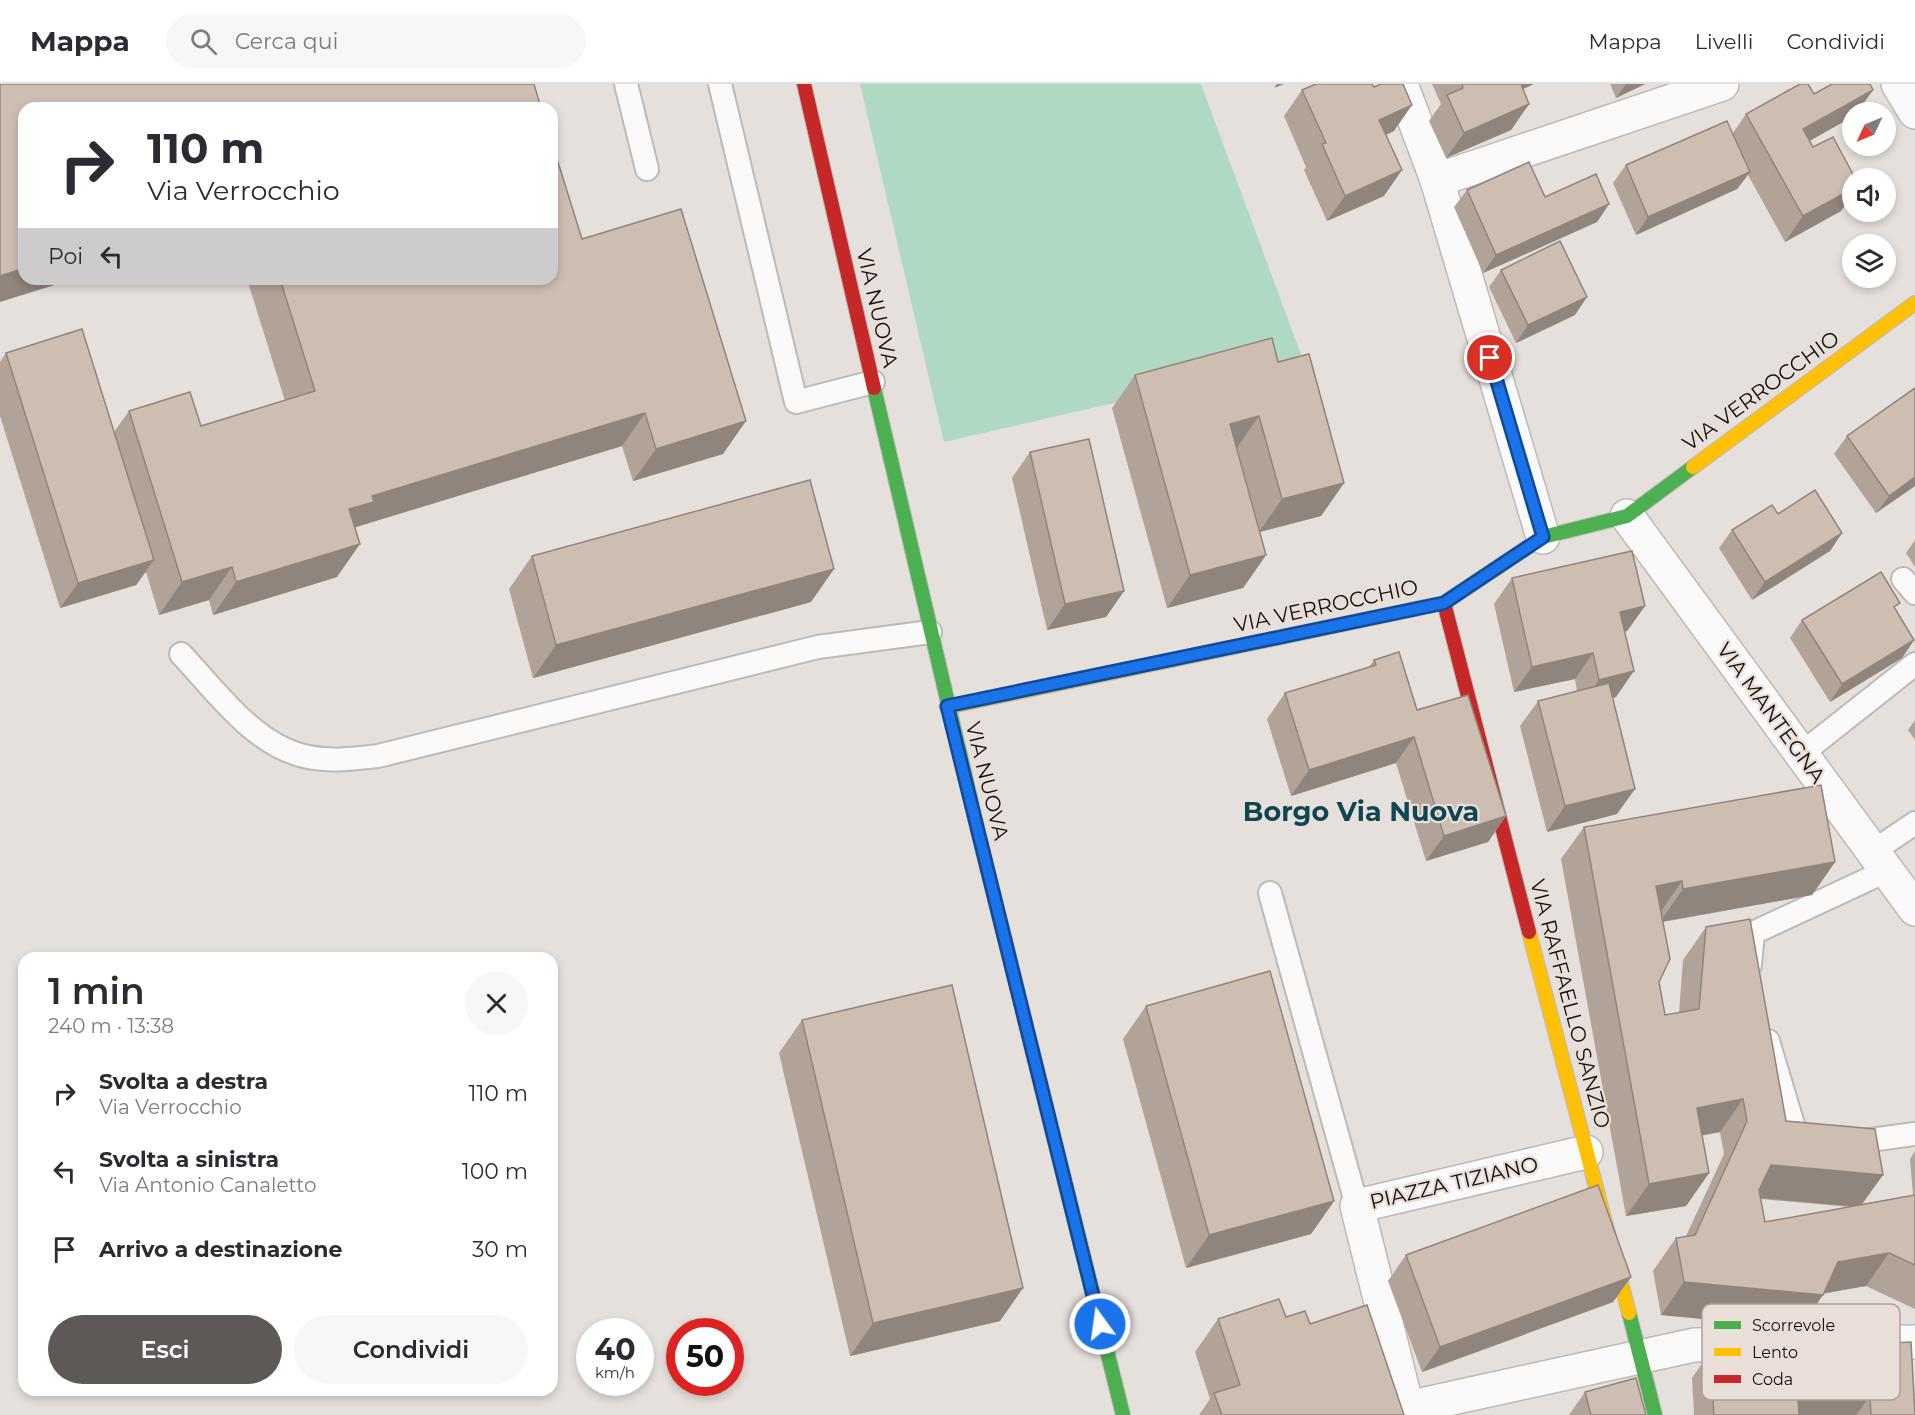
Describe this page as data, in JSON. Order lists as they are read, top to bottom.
{
  "streets": {
    "street": [
      "VIA NUOVA",
      "VIA VERROCCHIO",
      "VIA MANTEGNA",
      "VIA RAFFAELLO SANZIO",
      "PIAZZA TIZIANO"
    ]
  },
  "crossings": [
    ["VIA NUOVA", "VIA VERROCCHIO"],
    ["VIA VERROCCHIO", "VIA MANTEGNA"],
    ["VIA VERROCCHIO", "VIA RAFFAELLO SANZIO"],
    ["VIA RAFFAELLO SANZIO", "PIAZZA TIZIANO"]
  ],
  "districts": ["Borgo Via Nuova"],
  "legend": ["Scorrevole", "Lento", "Coda"],
  "north": "bottom left",
  "page": {
    "header": "Mappa",
    "search": "Cerca qui",
    "nav": ["Mappa", "Livelli", "Condividi"],
    "turn": ["110 m", "Via Verrocchio"],
    "then": "Poi",
    "heading": ["1 min", "240 m · 13:38"],
    "list": [
      {
        "name": "Svolta a destra",
        "note": "Via Verrocchio",
        "value": "110 m"
      },
      {
        "name": "Svolta a sinistra",
        "note": "Via Antonio Canaletto",
        "value": "100 m"
      },
      {
        "name": "Arrivo a destinazione",
        "value": "30 m"
      }
    ],
    "buttons": ["Esci", "Condividi"],
    "speed": "40 km/h",
    "limit": "50"
  }
}
